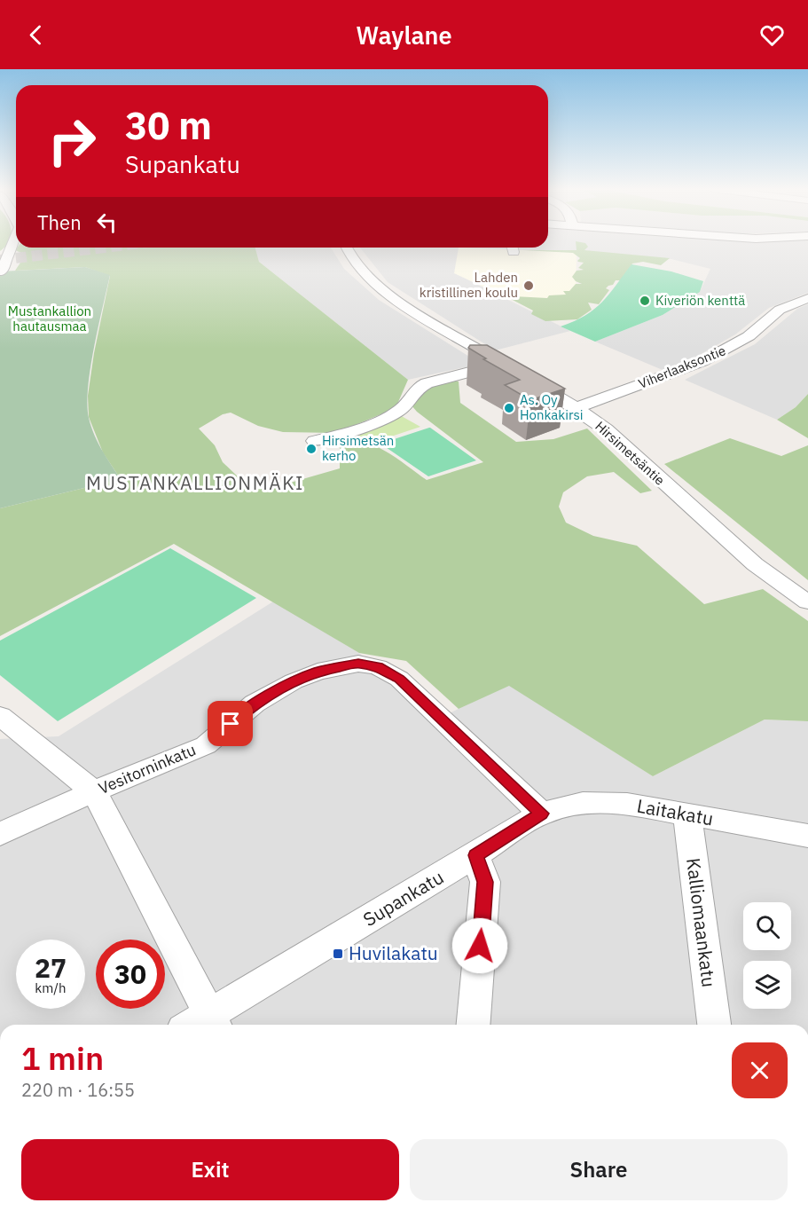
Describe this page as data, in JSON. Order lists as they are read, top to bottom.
{
  "streets": {
    "street": [
      "Viherlaaksontie",
      "Hirsimetsäntie",
      "Vesitorninkatu",
      "Laitakatu",
      "Supankatu",
      "Kalliomaankatu"
    ]
  },
  "crossings": [
    ["Viherlaaksontie", "Hirsimetsäntie"],
    ["Vesitorninkatu", "Laitakatu"],
    ["Vesitorninkatu", "Supankatu"],
    ["Laitakatu", "Supankatu"],
    ["Laitakatu", "Kalliomaankatu"]
  ],
  "districts": ["MUSTANKALLIONMÄKI"],
  "parks": ["Mustankallion hautausmaa"],
  "places": {
    "other": [
      "Lahden kristillinen koulu",
      "Kiveriön kenttä",
      "As. Oy Honkakirsi",
      "Hirsimetsän kerho"
    ],
    "transit": ["Huvilakatu"]
  },
  "page": {
    "header": "Waylane",
    "turn": ["30 m", "Supankatu"],
    "then": "Then",
    "speed": "27 km/h",
    "limit": "30",
    "heading": ["1 min", "220 m · 16:55"],
    "buttons": ["Exit", "Share"]
  }
}
